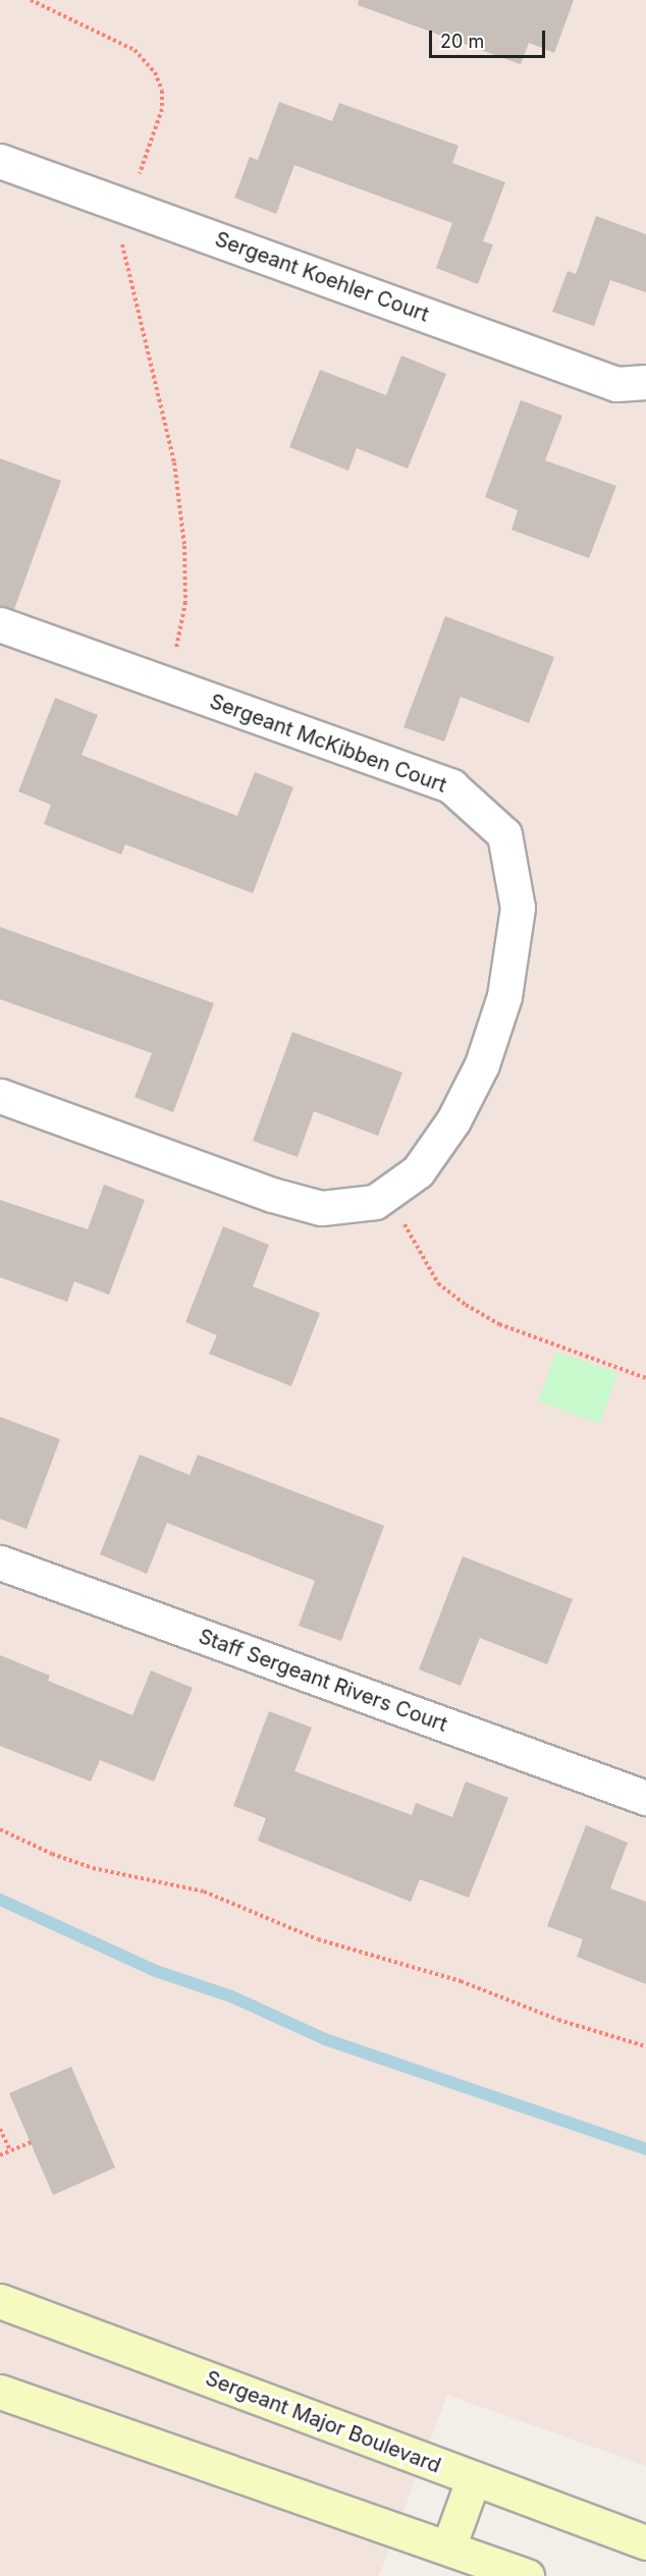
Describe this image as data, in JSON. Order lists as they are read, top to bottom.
{
  "streets": {
    "street": [
      "Sergeant Koehler Court",
      "Sergeant McKibben Court",
      "Staff Sergeant Rivers Court",
      "Sergeant Major Boulevard"
    ]
  },
  "scale_bar": "20 m"
}
